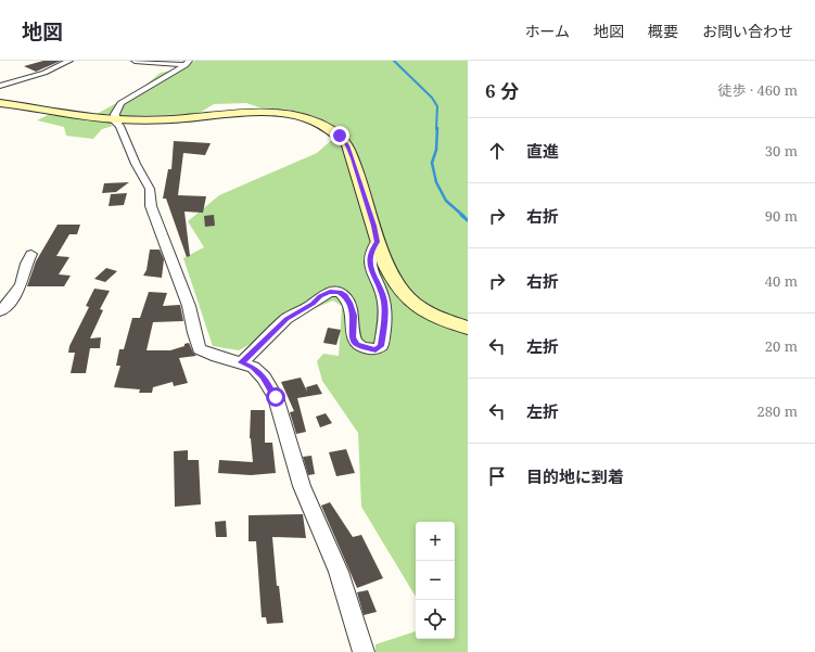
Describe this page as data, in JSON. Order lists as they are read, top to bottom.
{
  "page": {
    "header": "地図",
    "nav": [
      "ホーム",
      "地図",
      "概要",
      "お問い合わせ"
    ],
    "heading": ["6 分", "徒歩 · 460 m"],
    "list": [
      ["直進", "30 m"],
      ["右折", "90 m"],
      ["右折", "40 m"],
      ["左折", "20 m"],
      ["左折", "280 m"],
      "目的地に到着"
    ],
    "map_buttons": ["+", "−"]
  }
}
